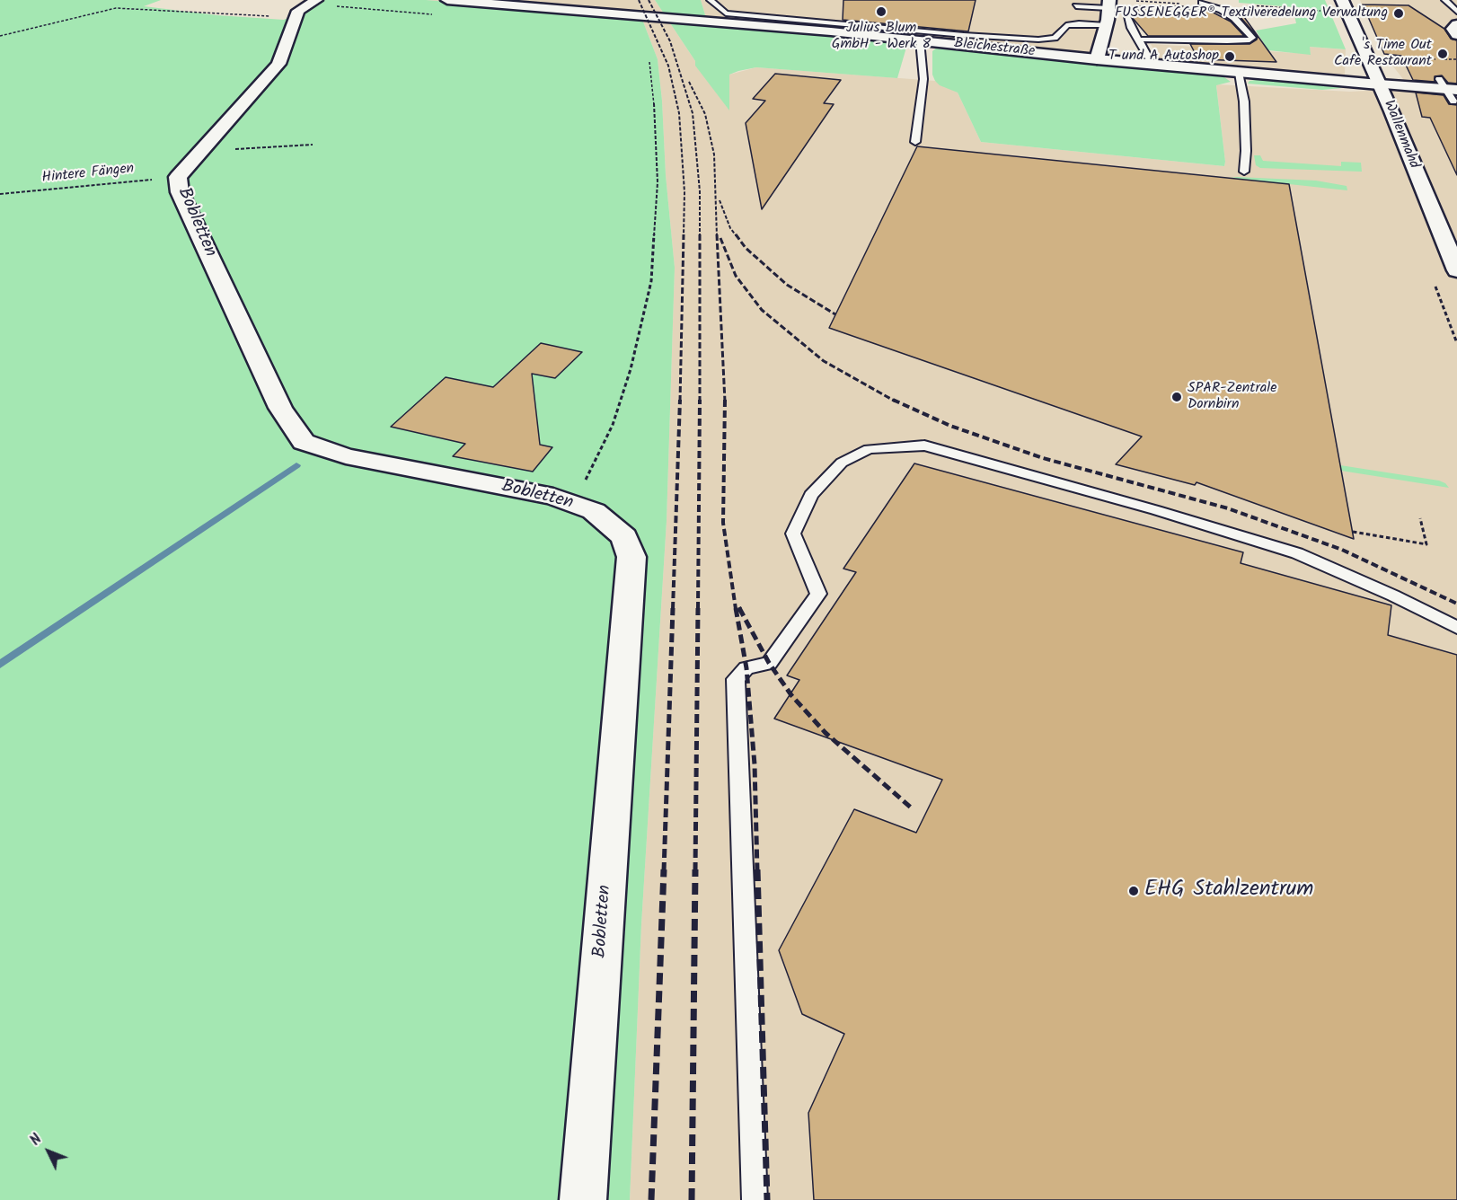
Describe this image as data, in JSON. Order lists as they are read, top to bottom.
{
  "streets": {
    "street": ["Bleichestraße", "Wallenmahd", "Bobletten"],
    "path": ["Hintere Fängen"]
  },
  "crossings": [
    ["Bleichestraße", "Wallenmahd"],
    ["Hintere Fängen", "Bobletten"]
  ],
  "places": [
    "Julius Blum GmbH - Werk 8",
    "FUSSENEGGER® Textilveredelung Verwaltung",
    "'s Time Out Cafe Restaurant",
    "T und A Autoshop",
    "SPAR-Zentrale Dornbirn",
    "EHG Stahlzentrum"
  ],
  "north": "top left"
}
